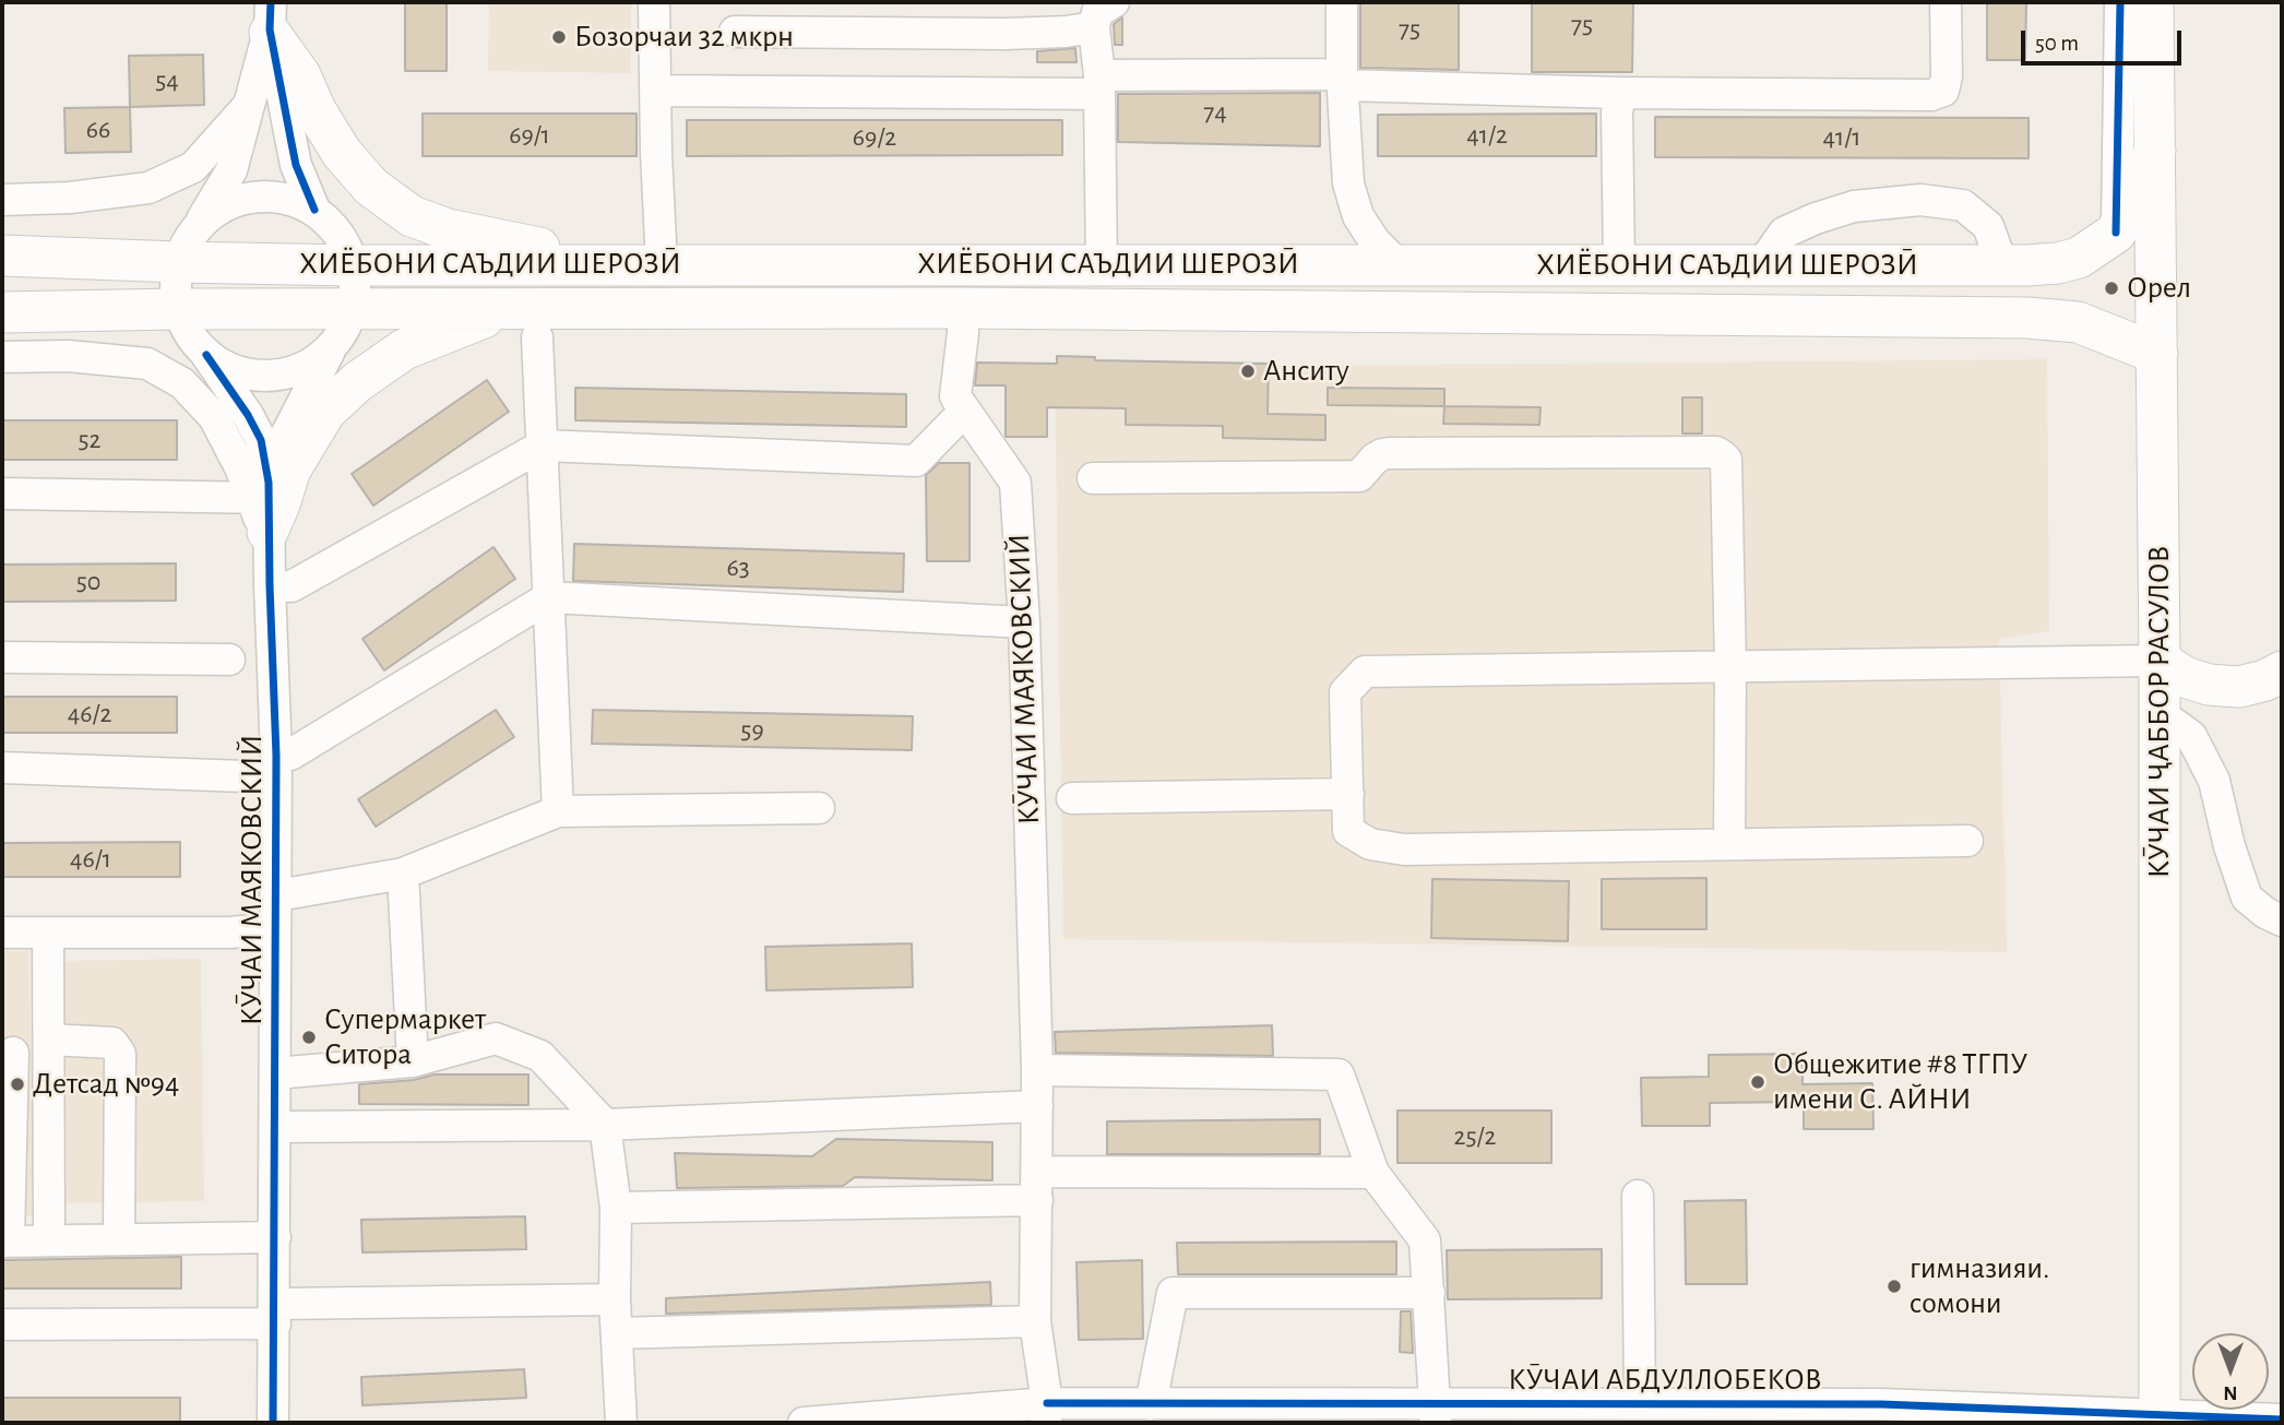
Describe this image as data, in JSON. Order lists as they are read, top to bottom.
{
  "streets": {
    "main road": ["ХИЁБОНИ САЪДИИ ШЕРОЗӢ", "КӮЧАИ ҶАББОР РАСУЛОВ"],
    "street": ["КӮЧАИ МАЯКОВСКИЙ", "КӮЧАИ АБДУЛЛОБЕКОВ"]
  },
  "crossings": [
    ["ХИЁБОНИ САЪДИИ ШЕРОЗӢ", "КӮЧАИ МАЯКОВСКИЙ"],
    ["ХИЁБОНИ САЪДИИ ШЕРОЗӢ", "КӮЧАИ ҶАББОР РАСУЛОВ"],
    ["КӮЧАИ МАЯКОВСКИЙ", "КӮЧАИ АБДУЛЛОБЕКОВ"],
    ["КӮЧАИ ҶАББОР РАСУЛОВ", "КӮЧАИ АБДУЛЛОБЕКОВ"]
  ],
  "places": [
    "Бозорчаи 32 мкрн",
    "Орел",
    "Анситу",
    "Супермаркет Ситора",
    "Общежитие #8 ТГПУ имени С. АЙНИ",
    "Детсад №94",
    "гимназияи. сомони"
  ],
  "house_numbers": [
    "75",
    "75",
    "54",
    "74",
    "66",
    "69/1",
    "41/2",
    "69/2",
    "41/1",
    "52",
    "63",
    "50",
    "46/2",
    "59",
    "46/1",
    "25/2"
  ],
  "scale_bar": "50 m",
  "north": "bottom"
}
